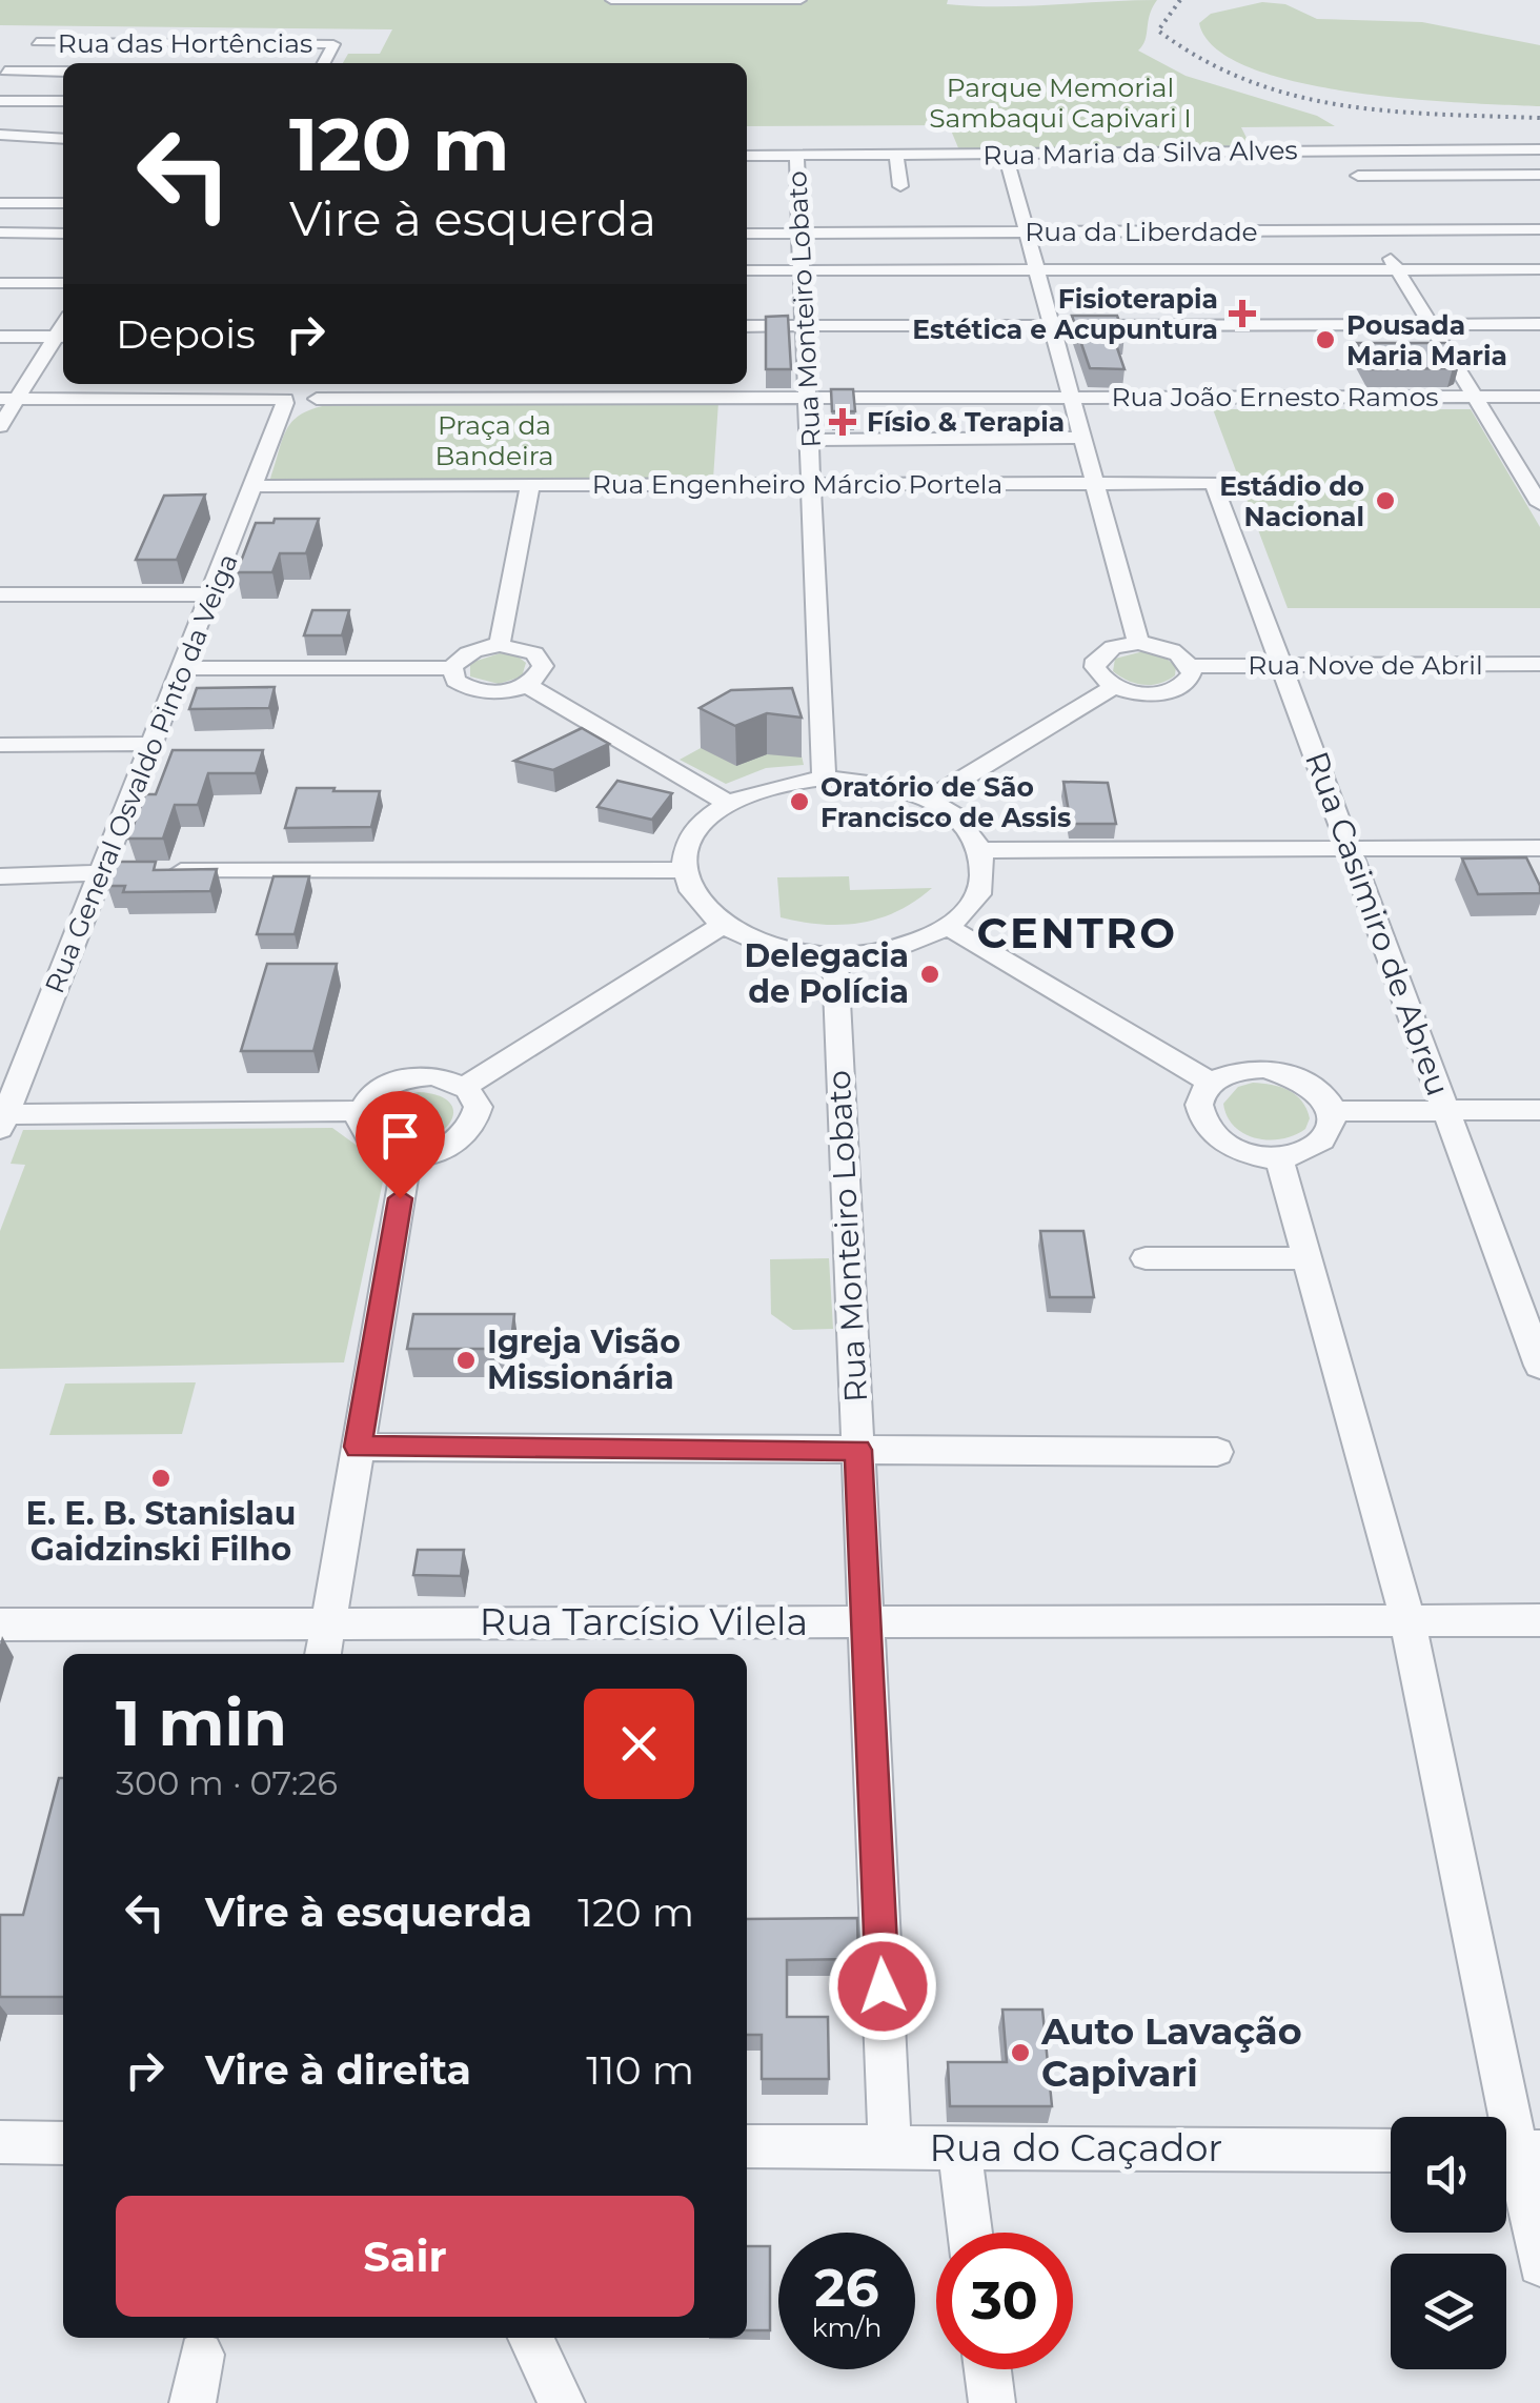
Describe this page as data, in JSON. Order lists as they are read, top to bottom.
{
  "streets": {
    "street": [
      "Rua das Hortências",
      "Rua Maria da Silva Alves",
      "Rua da Liberdade",
      "Rua Monteiro Lobato",
      "Rua João Ernesto Ramos",
      "Rua Engenheiro Márcio Portela",
      "Rua Nove de Abril",
      "Rua General Osvaldo Pinto da Veiga",
      "Rua Casimiro de Abreu",
      "Rua Tarcísio Vilela",
      "Rua do Caçador"
    ]
  },
  "crossings": [
    ["Rua Maria da Silva Alves", "Rua Monteiro Lobato"],
    ["Rua da Liberdade", "Rua Monteiro Lobato"],
    ["Rua Monteiro Lobato", "Rua João Ernesto Ramos"],
    ["Rua Monteiro Lobato", "Rua Engenheiro Márcio Portela"],
    ["Rua Monteiro Lobato", "Rua Tarcísio Vilela"],
    ["Rua Monteiro Lobato", "Rua do Caçador"],
    ["Rua João Ernesto Ramos", "Rua General Osvaldo Pinto da Veiga"],
    ["Rua Engenheiro Márcio Portela", "Rua General Osvaldo Pinto da Veiga"],
    ["Rua Engenheiro Márcio Portela", "Rua Casimiro de Abreu"],
    ["Rua Nove de Abril", "Rua Casimiro de Abreu"]
  ],
  "districts": ["CENTRO"],
  "parks": ["Parque Memorial Sambaqui Capivari I", "Praça da Bandeira"],
  "places": {
    "health": ["Fisioterapia Estética e Acupuntura", "Físio & Terapia"],
    "other": [
      "Pousada Maria Maria",
      "Estádio do Nacional",
      "Oratório de São Francisco de Assis",
      "Delegacia de Polícia",
      "Igreja Visão Missionária",
      "E. E. B. Stanislau Gaidzinski Filho",
      "Auto Lavação Capivari"
    ]
  },
  "page": {
    "turn": ["120 m", "Vire à esquerda"],
    "then": "Depois",
    "heading": ["1 min", "300 m · 07:26"],
    "list": [
      {
        "name": "Vire à esquerda",
        "value": "120 m"
      },
      {
        "name": "Vire à direita",
        "value": "110 m"
      }
    ],
    "buttons": "Sair",
    "speed": "26 km/h",
    "limit": "30"
  }
}
